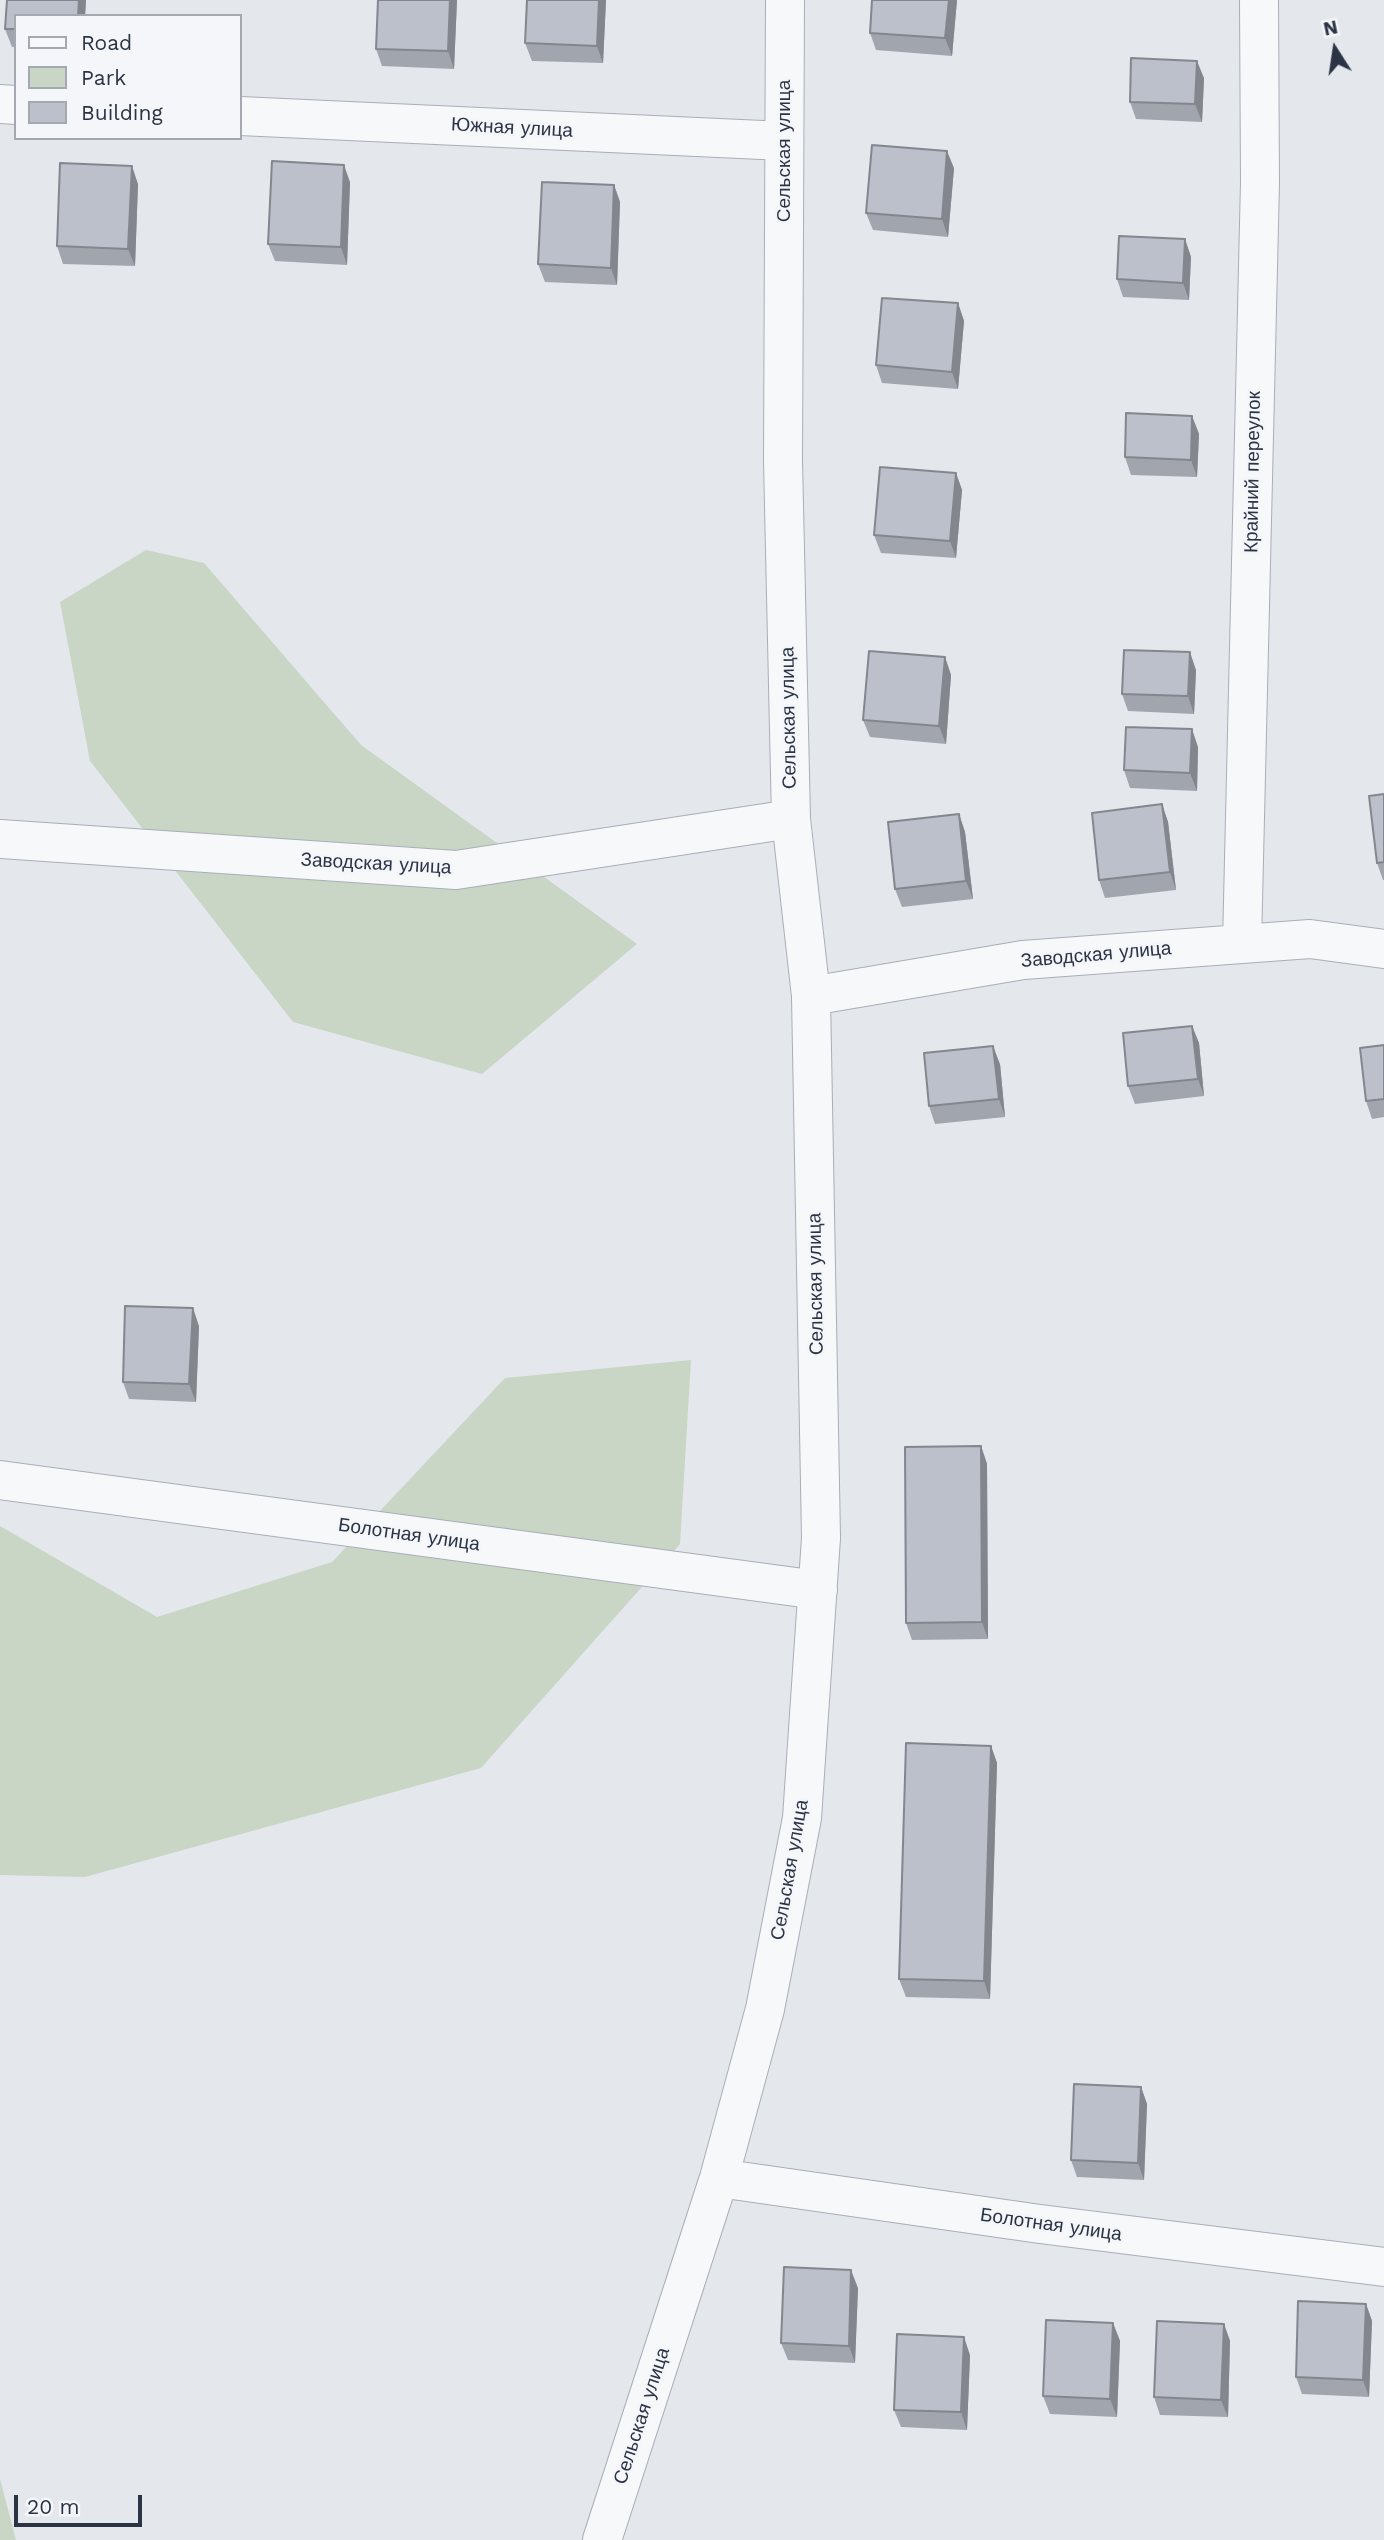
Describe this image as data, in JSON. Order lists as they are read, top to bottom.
{
  "streets": {
    "street": [
      "Южная улица",
      "Сельская улица",
      "Крайний переулок",
      "Заводская улица",
      "Болотная улица"
    ]
  },
  "crossings": [
    ["Южная улица", "Сельская улица"],
    ["Сельская улица", "Заводская улица"],
    ["Сельская улица", "Болотная улица"],
    ["Крайний переулок", "Заводская улица"]
  ],
  "legend": ["Road", "Park", "Building"],
  "scale_bar": "20 m",
  "north": "top"
}
